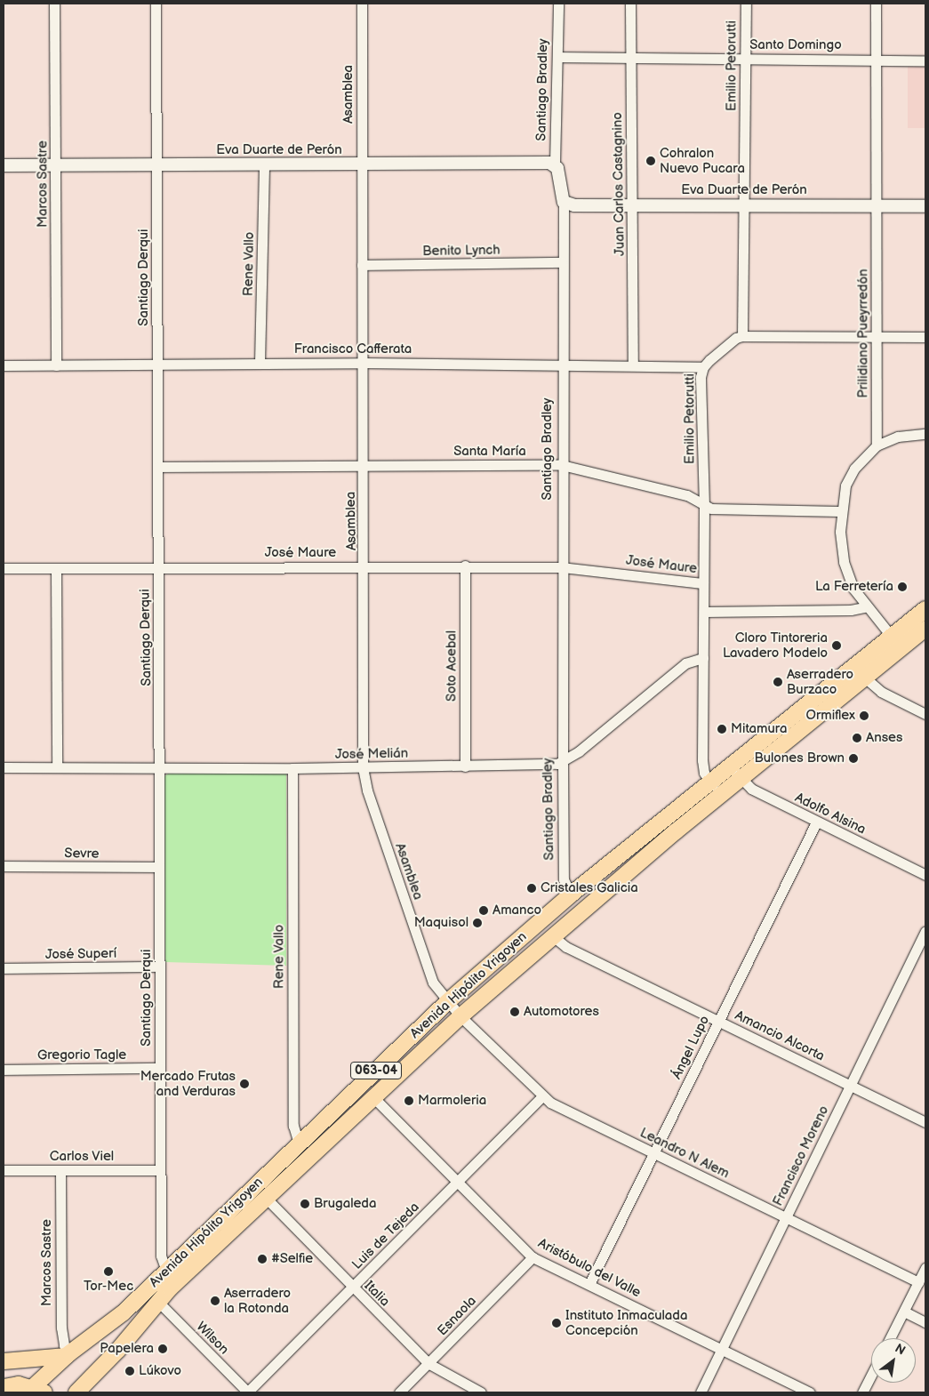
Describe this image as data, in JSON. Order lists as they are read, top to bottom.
{
  "streets": {
    "main road": ["Avenida Hipólito Yrigoyen", "063-04"],
    "street": [
      "Santo Domingo",
      "Emilio Petorutti",
      "Santiago Bradley",
      "Asamblea",
      "Eva Duarte de Perón",
      "Marcos Sastre",
      "Juan Carlos Castagnino",
      "Benito Lynch",
      "Rene Vallo",
      "Santiago Derqui",
      "Prilidiano Pueyrredón",
      "Francisco Cafferata",
      "Santa María",
      "José Maure",
      "Soto Acebal",
      "José Melián",
      "Adolfo Alsina",
      "Sevre",
      "José Superí",
      "Amancio Alcorta",
      "Ángel Lupo",
      "Gregorio Tagle",
      "Leandro N Alem",
      "Francisco Moreno",
      "Carlos Viel",
      "Luis de Tejeda",
      "Aristóbulo del Valle",
      "Italia",
      "Esnaola",
      "Wilson"
    ]
  },
  "crossings": [
    ["Santo Domingo", "Emilio Petorutti"],
    ["Santo Domingo", "Santiago Bradley"],
    ["Santo Domingo", "Juan Carlos Castagnino"],
    ["Santo Domingo", "Prilidiano Pueyrredón"],
    ["Emilio Petorutti", "Eva Duarte de Perón"],
    ["Emilio Petorutti", "Francisco Cafferata"],
    ["Emilio Petorutti", "Santa María"],
    ["Emilio Petorutti", "José Maure"],
    ["Emilio Petorutti", "Avenida Hipólito Yrigoyen"],
    ["Santiago Bradley", "Eva Duarte de Perón"],
    ["Santiago Bradley", "Benito Lynch"],
    ["Santiago Bradley", "Francisco Cafferata"],
    ["Santiago Bradley", "Santa María"],
    ["Santiago Bradley", "José Maure"],
    ["Santiago Bradley", "José Melián"],
    ["Santiago Bradley", "Avenida Hipólito Yrigoyen"],
    ["Asamblea", "Eva Duarte de Perón"],
    ["Asamblea", "Benito Lynch"],
    ["Asamblea", "Francisco Cafferata"],
    ["Asamblea", "Santa María"],
    ["Asamblea", "José Maure"],
    ["Asamblea", "José Melián"],
    ["Asamblea", "Avenida Hipólito Yrigoyen"],
    ["Asamblea", "Leandro N Alem"],
    ["Eva Duarte de Perón", "Marcos Sastre"],
    ["Eva Duarte de Perón", "Juan Carlos Castagnino"],
    ["Eva Duarte de Perón", "Rene Vallo"],
    ["Eva Duarte de Perón", "Santiago Derqui"],
    ["Eva Duarte de Perón", "Prilidiano Pueyrredón"],
    ["Marcos Sastre", "Francisco Cafferata"],
    ["Marcos Sastre", "Avenida Hipólito Yrigoyen"],
    ["Marcos Sastre", "Carlos Viel"],
    ["Juan Carlos Castagnino", "Francisco Cafferata"],
    ["Rene Vallo", "Francisco Cafferata"],
    ["Rene Vallo", "José Melián"],
    ["Rene Vallo", "Avenida Hipólito Yrigoyen"],
    ["Santiago Derqui", "Francisco Cafferata"],
    ["Santiago Derqui", "Santa María"],
    ["Santiago Derqui", "José Maure"],
    ["Santiago Derqui", "José Melián"],
    ["Santiago Derqui", "Sevre"],
    ["Santiago Derqui", "José Superí"],
    ["Santiago Derqui", "Avenida Hipólito Yrigoyen"],
    ["Santiago Derqui", "Gregorio Tagle"],
    ["Santiago Derqui", "Carlos Viel"],
    ["José Maure", "Soto Acebal"],
    ["Soto Acebal", "José Melián"],
    ["Adolfo Alsina", "Avenida Hipólito Yrigoyen"],
    ["Adolfo Alsina", "Ángel Lupo"],
    ["Avenida Hipólito Yrigoyen", "Amancio Alcorta"],
    ["Avenida Hipólito Yrigoyen", "Leandro N Alem"],
    ["Avenida Hipólito Yrigoyen", "Aristóbulo del Valle"],
    ["Avenida Hipólito Yrigoyen", "Italia"],
    ["Avenida Hipólito Yrigoyen", "Wilson"],
    ["Amancio Alcorta", "Ángel Lupo"],
    ["Amancio Alcorta", "Francisco Moreno"],
    ["Ángel Lupo", "Leandro N Alem"],
    ["Ángel Lupo", "Aristóbulo del Valle"],
    ["Leandro N Alem", "Francisco Moreno"],
    ["Leandro N Alem", "Luis de Tejeda"],
    ["Francisco Moreno", "Aristóbulo del Valle"],
    ["Luis de Tejeda", "Aristóbulo del Valle"],
    ["Luis de Tejeda", "Italia"],
    ["Luis de Tejeda", "Wilson"],
    ["Aristóbulo del Valle", "Esnaola"],
    ["Italia", "Esnaola"]
  ],
  "places": [
    "Cohralon Nuevo Pucara",
    "La Ferretería",
    "Cloro Tintoreria Lavadero Modelo",
    "Aserradero Burzaco",
    "Ormiflex",
    "Mitamura",
    "Anses",
    "Bulones Brown",
    "Cristales Galicia",
    "Amanco",
    "Maquisol",
    "Automotores",
    "Mercado Frutas and Verduras",
    "Marmoleria",
    "Brugaleda",
    "#Selfie",
    "Tor-Mec",
    "Aserradero la Rotonda",
    "Instituto Inmaculada Concepción",
    "Papelera",
    "Lúkovo"
  ],
  "north": "top right"
}
